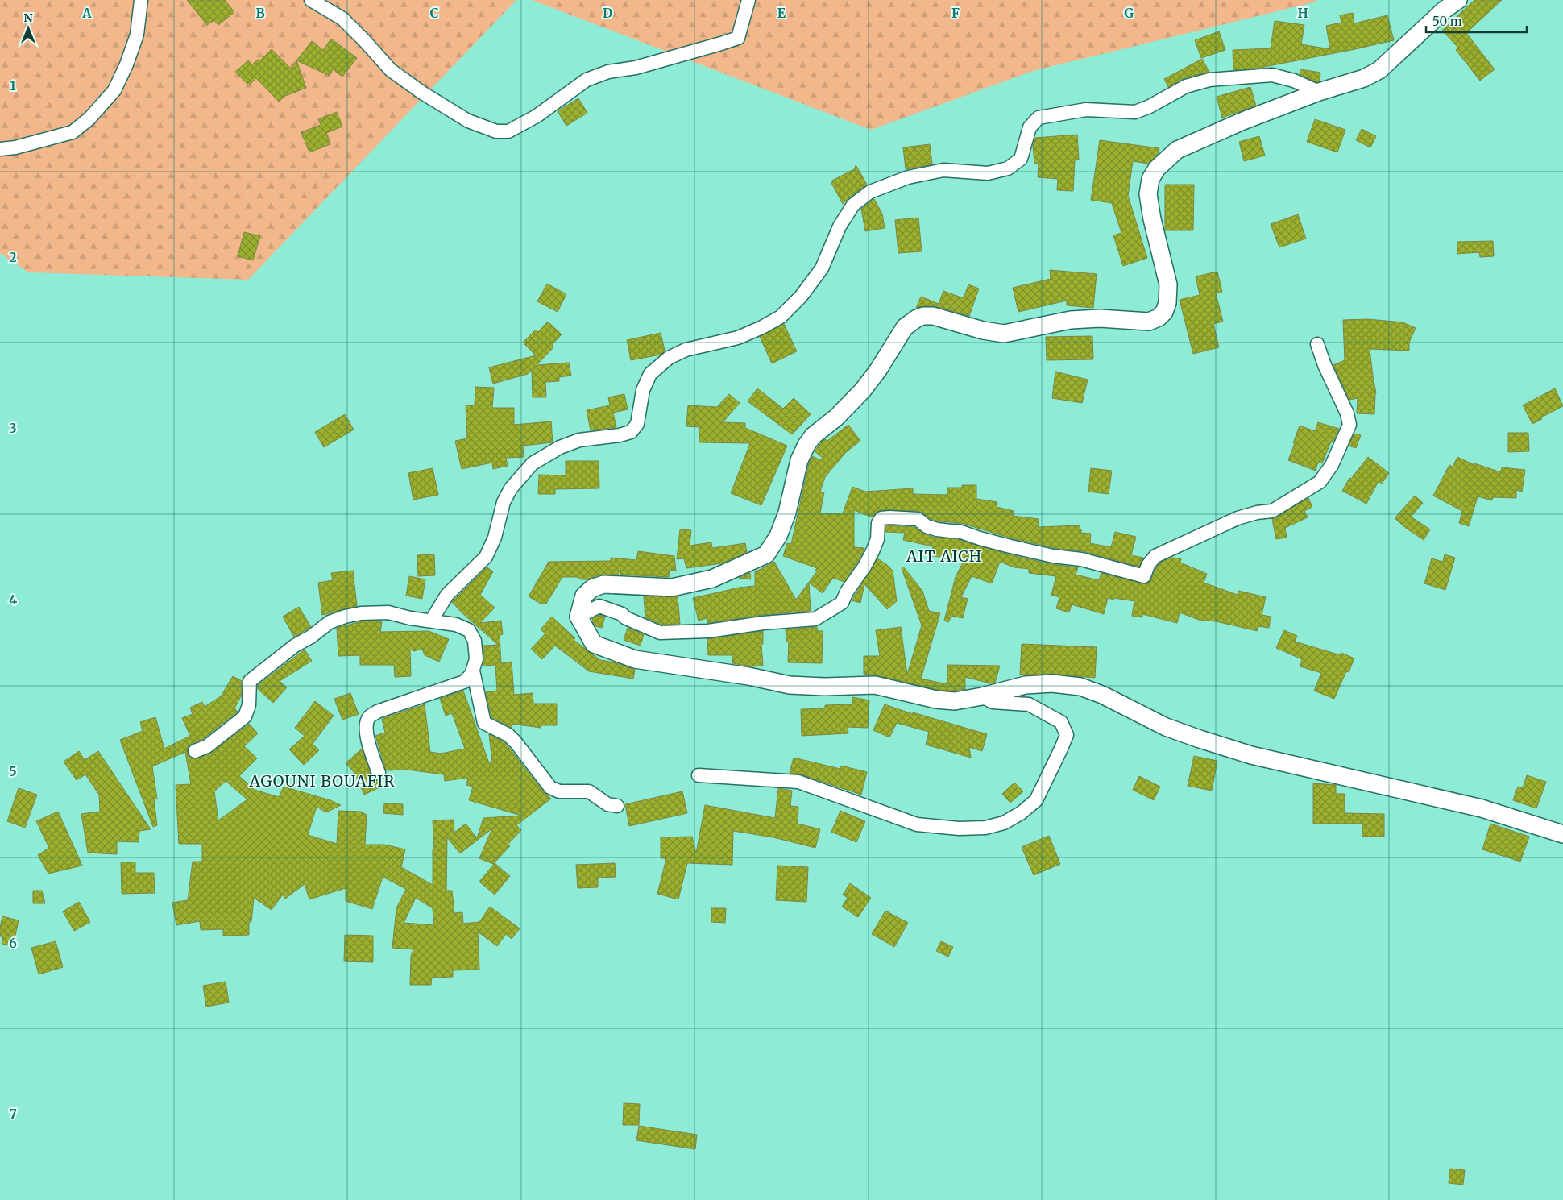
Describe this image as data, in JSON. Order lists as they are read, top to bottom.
{
  "districts": ["AIT AICH", "AGOUNI BOUAFIR"],
  "scale_bar": "50 m",
  "north": "top",
  "grid": {
    "columns": [
      "A",
      "B",
      "C",
      "D",
      "E",
      "F",
      "G",
      "H"
    ],
    "rows": [
      "1",
      "2",
      "3",
      "4",
      "5",
      "6",
      "7"
    ]
  }
}
